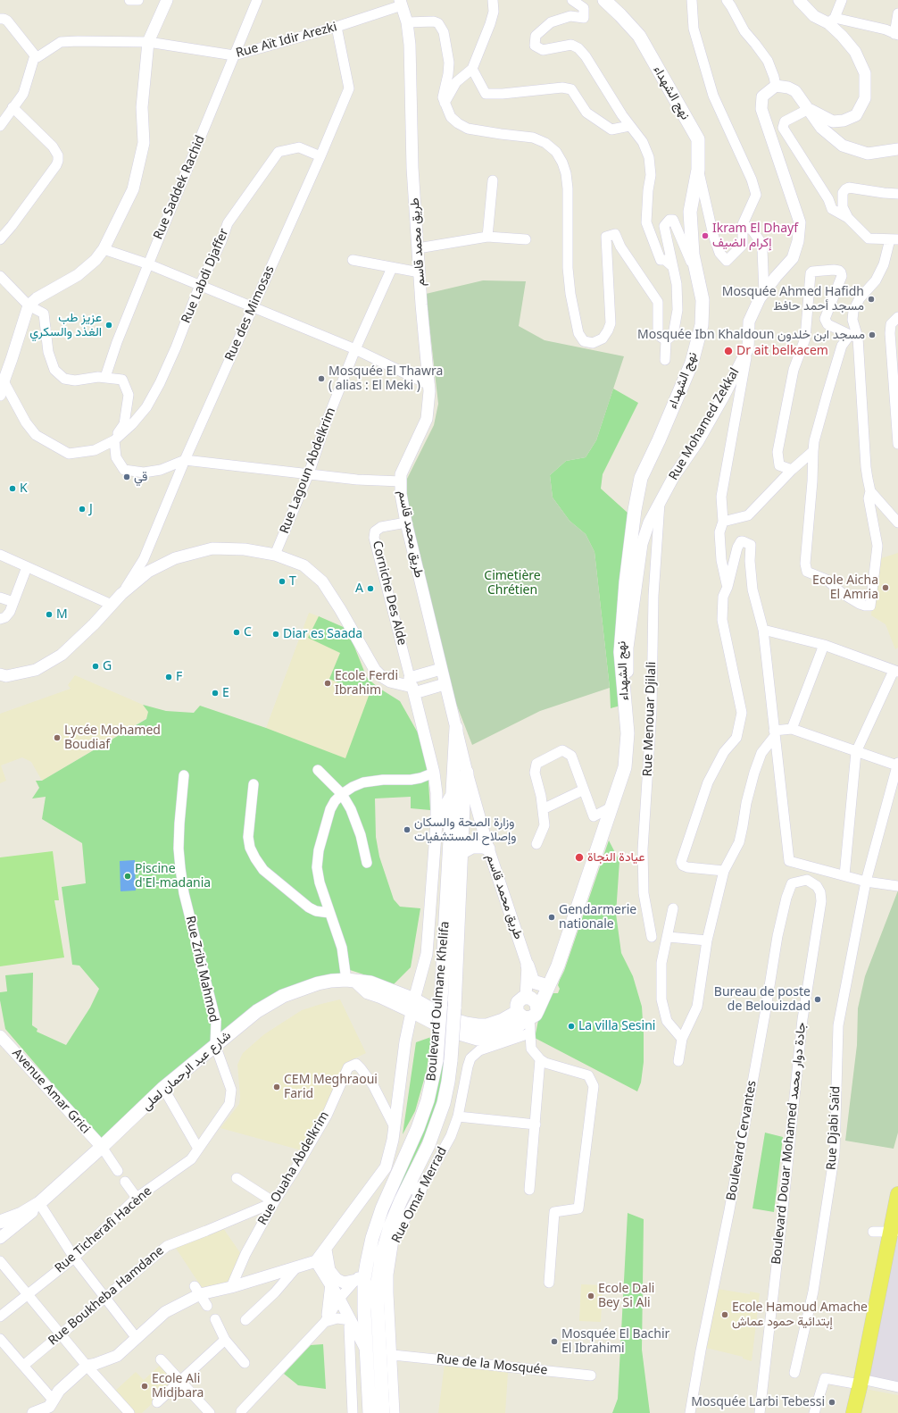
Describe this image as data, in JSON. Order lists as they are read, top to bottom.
{
  "streets": {
    "main road": ["نهج الشهداء", "Boulevard Oulmane Khelifa", "شارع عبد الرحمان لعلى"],
    "street": [
      "Rue Aït Idir Arezki",
      "Rue Saddek Rachid",
      "طريق محمد قاسم",
      "Rue Labdi Djaffer",
      "Rue des Mimosas",
      "Rue Mohamed Zekkal",
      "Rue Lagoun Abdelkrim",
      "Corniche Des Alde",
      "Rue Menouar Djilali",
      "Rue Zribi Mahmod",
      "Avenue Amar Grici",
      "Rue Djabi Saïd",
      "Boulevard Cervantes",
      "Boulevard Douar Mohamed جادة دوار محمد",
      "Rue Ouaha Abdelkrim",
      "Rue Omar Merrad",
      "Rue Ticherafi Hacène",
      "Rue Boukheba Hamdane",
      "Rue de la Mosquée"
    ]
  },
  "crossings": [
    ["Rue Aït Idir Arezki", "Rue Saddek Rachid"],
    ["Rue Aït Idir Arezki", "طريق محمد قاسم"],
    ["Rue Aït Idir Arezki", "Rue des Mimosas"],
    ["نهج الشهداء", "Rue Mohamed Zekkal"],
    ["طريق محمد قاسم", "Corniche Des Alde"],
    ["طريق محمد قاسم", "Boulevard Oulmane Khelifa"],
    ["Rue Labdi Djaffer", "Rue des Mimosas"],
    ["Rue Mohamed Zekkal", "Rue Menouar Djilali"],
    ["Rue Zribi Mahmod", "شارع عبد الرحمان لعلى"],
    ["Rue Zribi Mahmod", "Rue Ticherafi Hacène"],
    ["شارع عبد الرحمان لعلى", "Avenue Amar Grici"],
    ["شارع عبد الرحمان لعلى", "Rue Ticherafi Hacène"],
    ["Boulevard Cervantes", "Boulevard Douar Mohamed جادة دوار محمد"],
    ["Rue Ouaha Abdelkrim", "Rue Boukheba Hamdane"],
    ["Rue Omar Merrad", "Rue de la Mosquée"]
  ],
  "parks": ["Cimetière Chrétien"],
  "places": [
    "Ikram El Dhayf إكرام الضيف",
    "Mosquée Ahmed Hafidh مسجد أحمد حافظ",
    "عزيز طب الغذد والسكري",
    "Mosquée Ibn Khaldoun مسجد ابن خلدون",
    "Dr ait belkacem",
    "Mosquée El Thawra ( alias : El Meki )",
    "قي",
    "K",
    "J",
    "T",
    "Ecole Aicha El Amria",
    "A",
    "M",
    "C",
    "Diar es Saada",
    "G",
    "F",
    "Ecole Ferdi Ibrahim",
    "E",
    "Lycée Mohamed Boudiaf",
    "وزارة الصحة والسكان وإصلاح المستشفيات",
    "عيادة النجاة",
    "Piscine d'El-madania",
    "Gendarmerie nationale",
    "Bureau de poste de Belouizdad",
    "La villa Sesini",
    "CEM Meghraoui Farid",
    "Ecole Dali Bey Si Ali",
    "Ecole Hamoud Amache إبتدائية حمود عماش",
    "Mosquée El Bachir El Ibrahimi",
    "Ecole Ali Midjbara",
    "Mosquée Larbi Tebessi"
  ]
}
